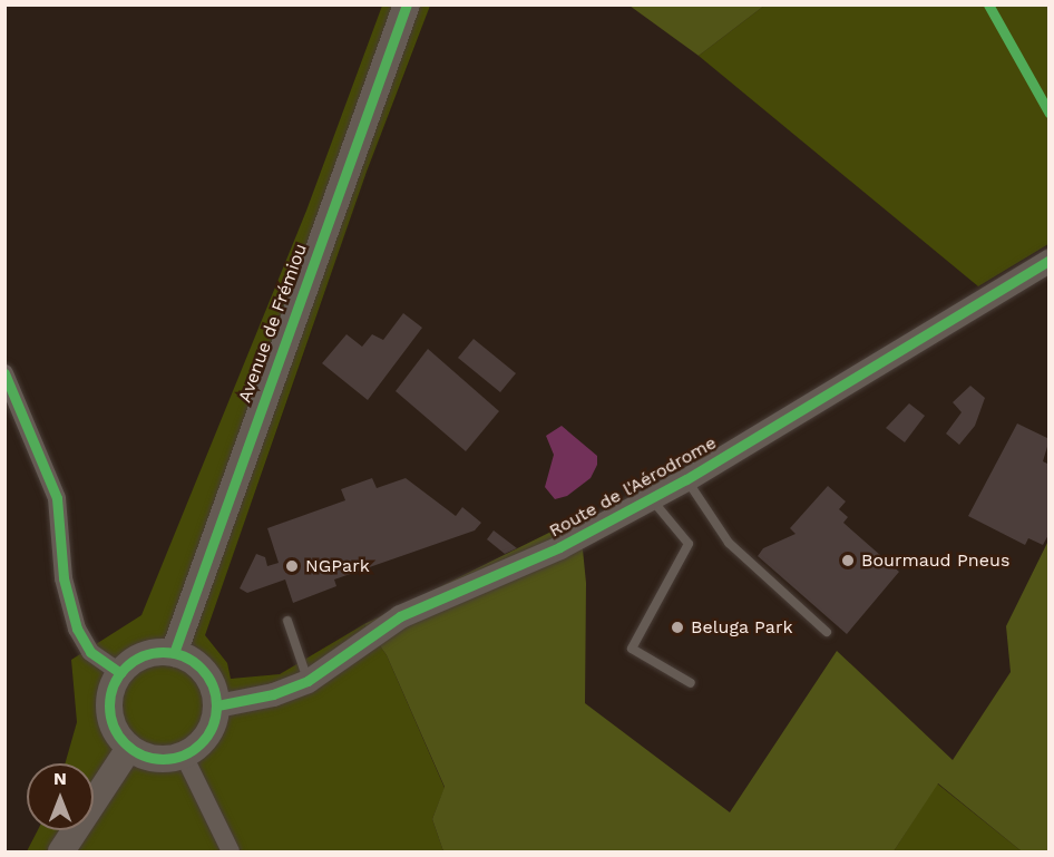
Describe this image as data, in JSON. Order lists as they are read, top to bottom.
{
  "streets": {
    "main road": ["Avenue de Frémiou"],
    "street": ["Route de l'Aérodrome"]
  },
  "crossings": [
    ["Avenue de Frémiou", "Route de l'Aérodrome"]
  ],
  "places": ["Bourmaud Pneus", "NGPark", "Beluga Park"],
  "north": "top"
}
